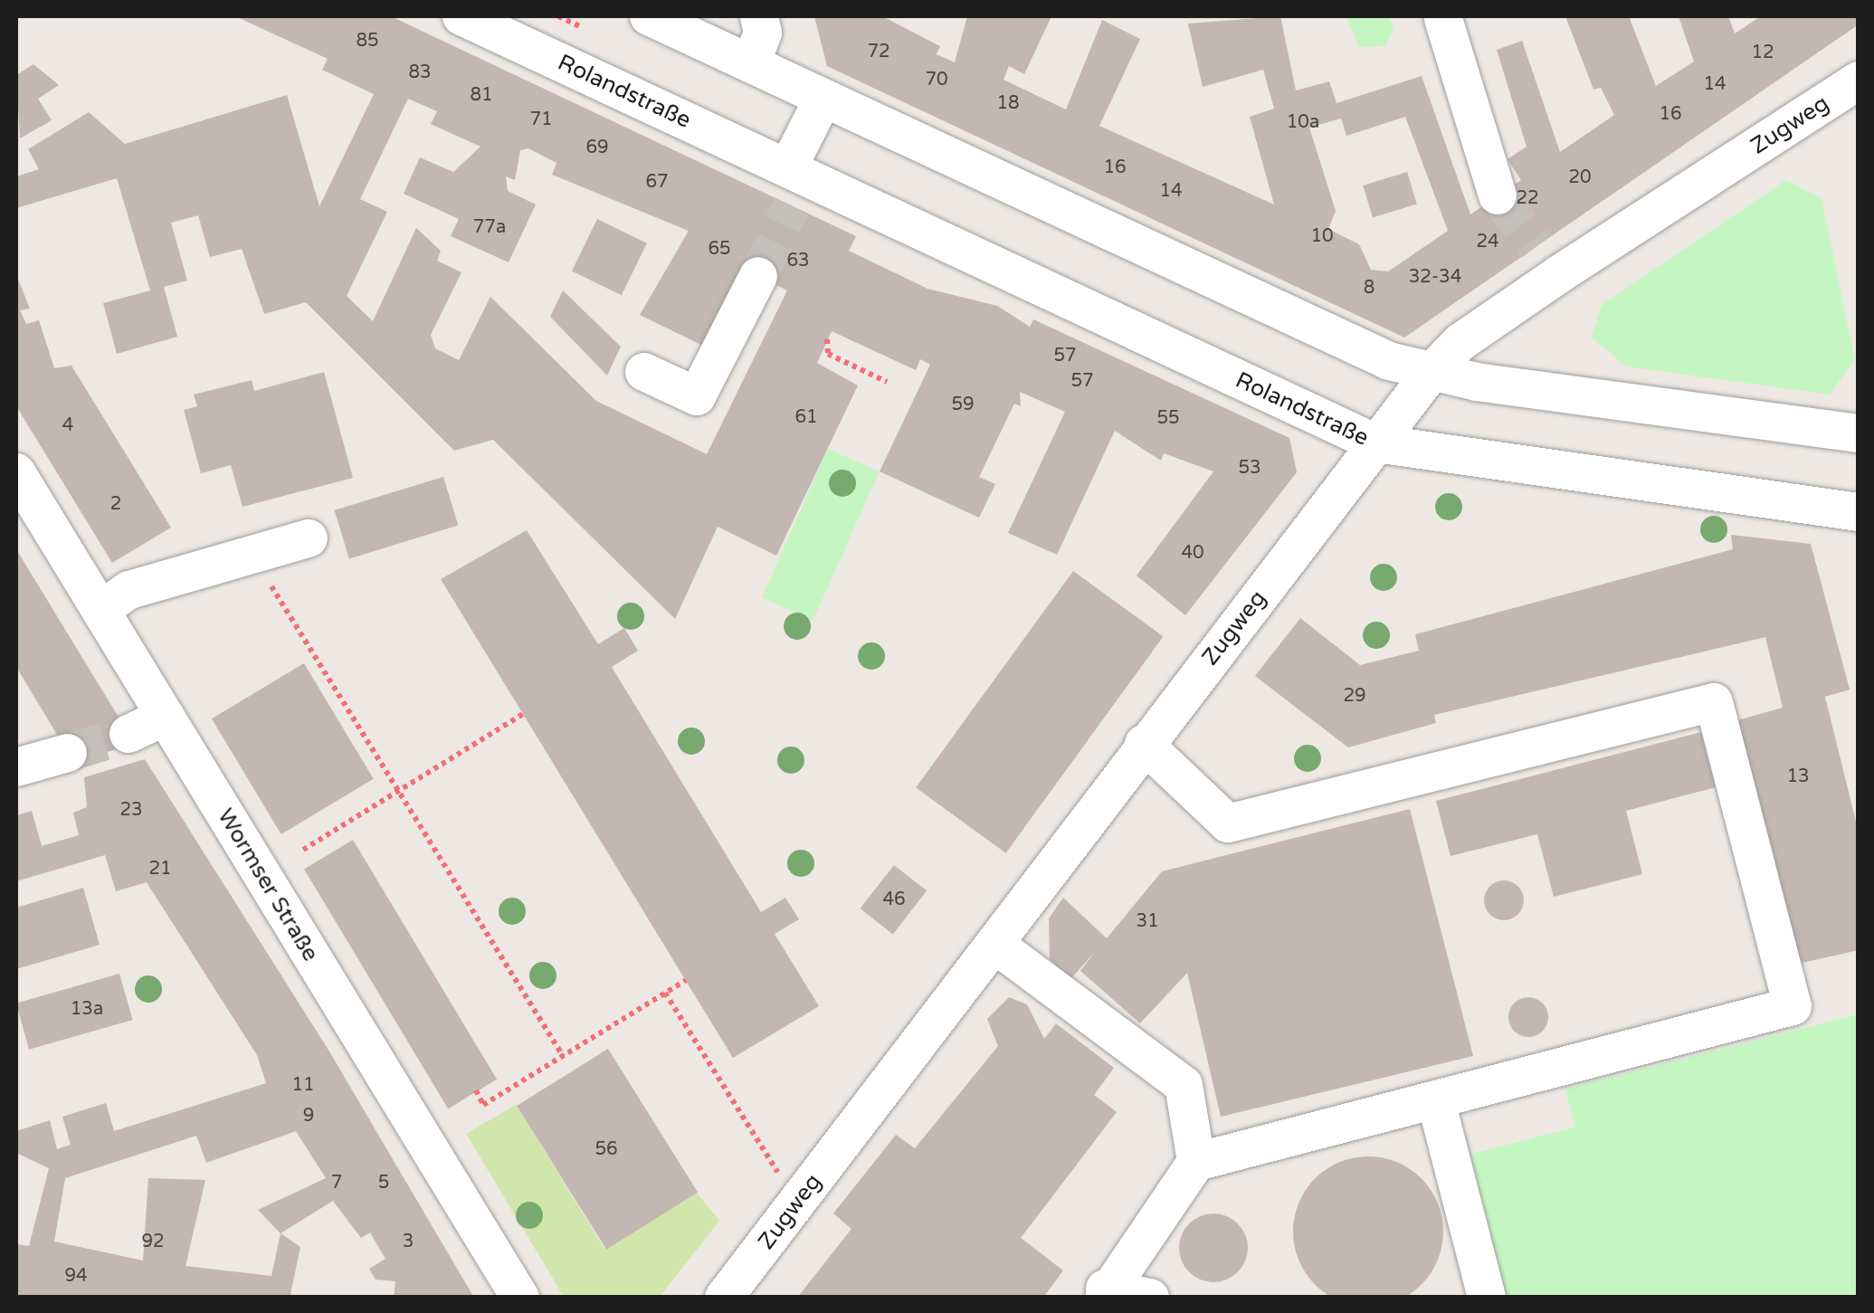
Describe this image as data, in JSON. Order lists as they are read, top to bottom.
{
  "streets": {
    "street": ["Rolandstraße", "Zugweg", "Wormser Straße"]
  },
  "crossings": [
    ["Rolandstraße", "Zugweg"]
  ],
  "house_numbers": [
    "85",
    "72",
    "12",
    "83",
    "70",
    "14",
    "81",
    "18",
    "16",
    "71",
    "10a",
    "69",
    "16",
    "20",
    "67",
    "14",
    "22",
    "77a",
    "10",
    "24",
    "65",
    "63",
    "32-34",
    "8",
    "57",
    "57",
    "59",
    "61",
    "55",
    "4",
    "53",
    "2",
    "40",
    "29",
    "13",
    "23",
    "21",
    "46",
    "31",
    "13a",
    "11",
    "9",
    "56",
    "7",
    "5",
    "92",
    "3",
    "94"
  ]
}
